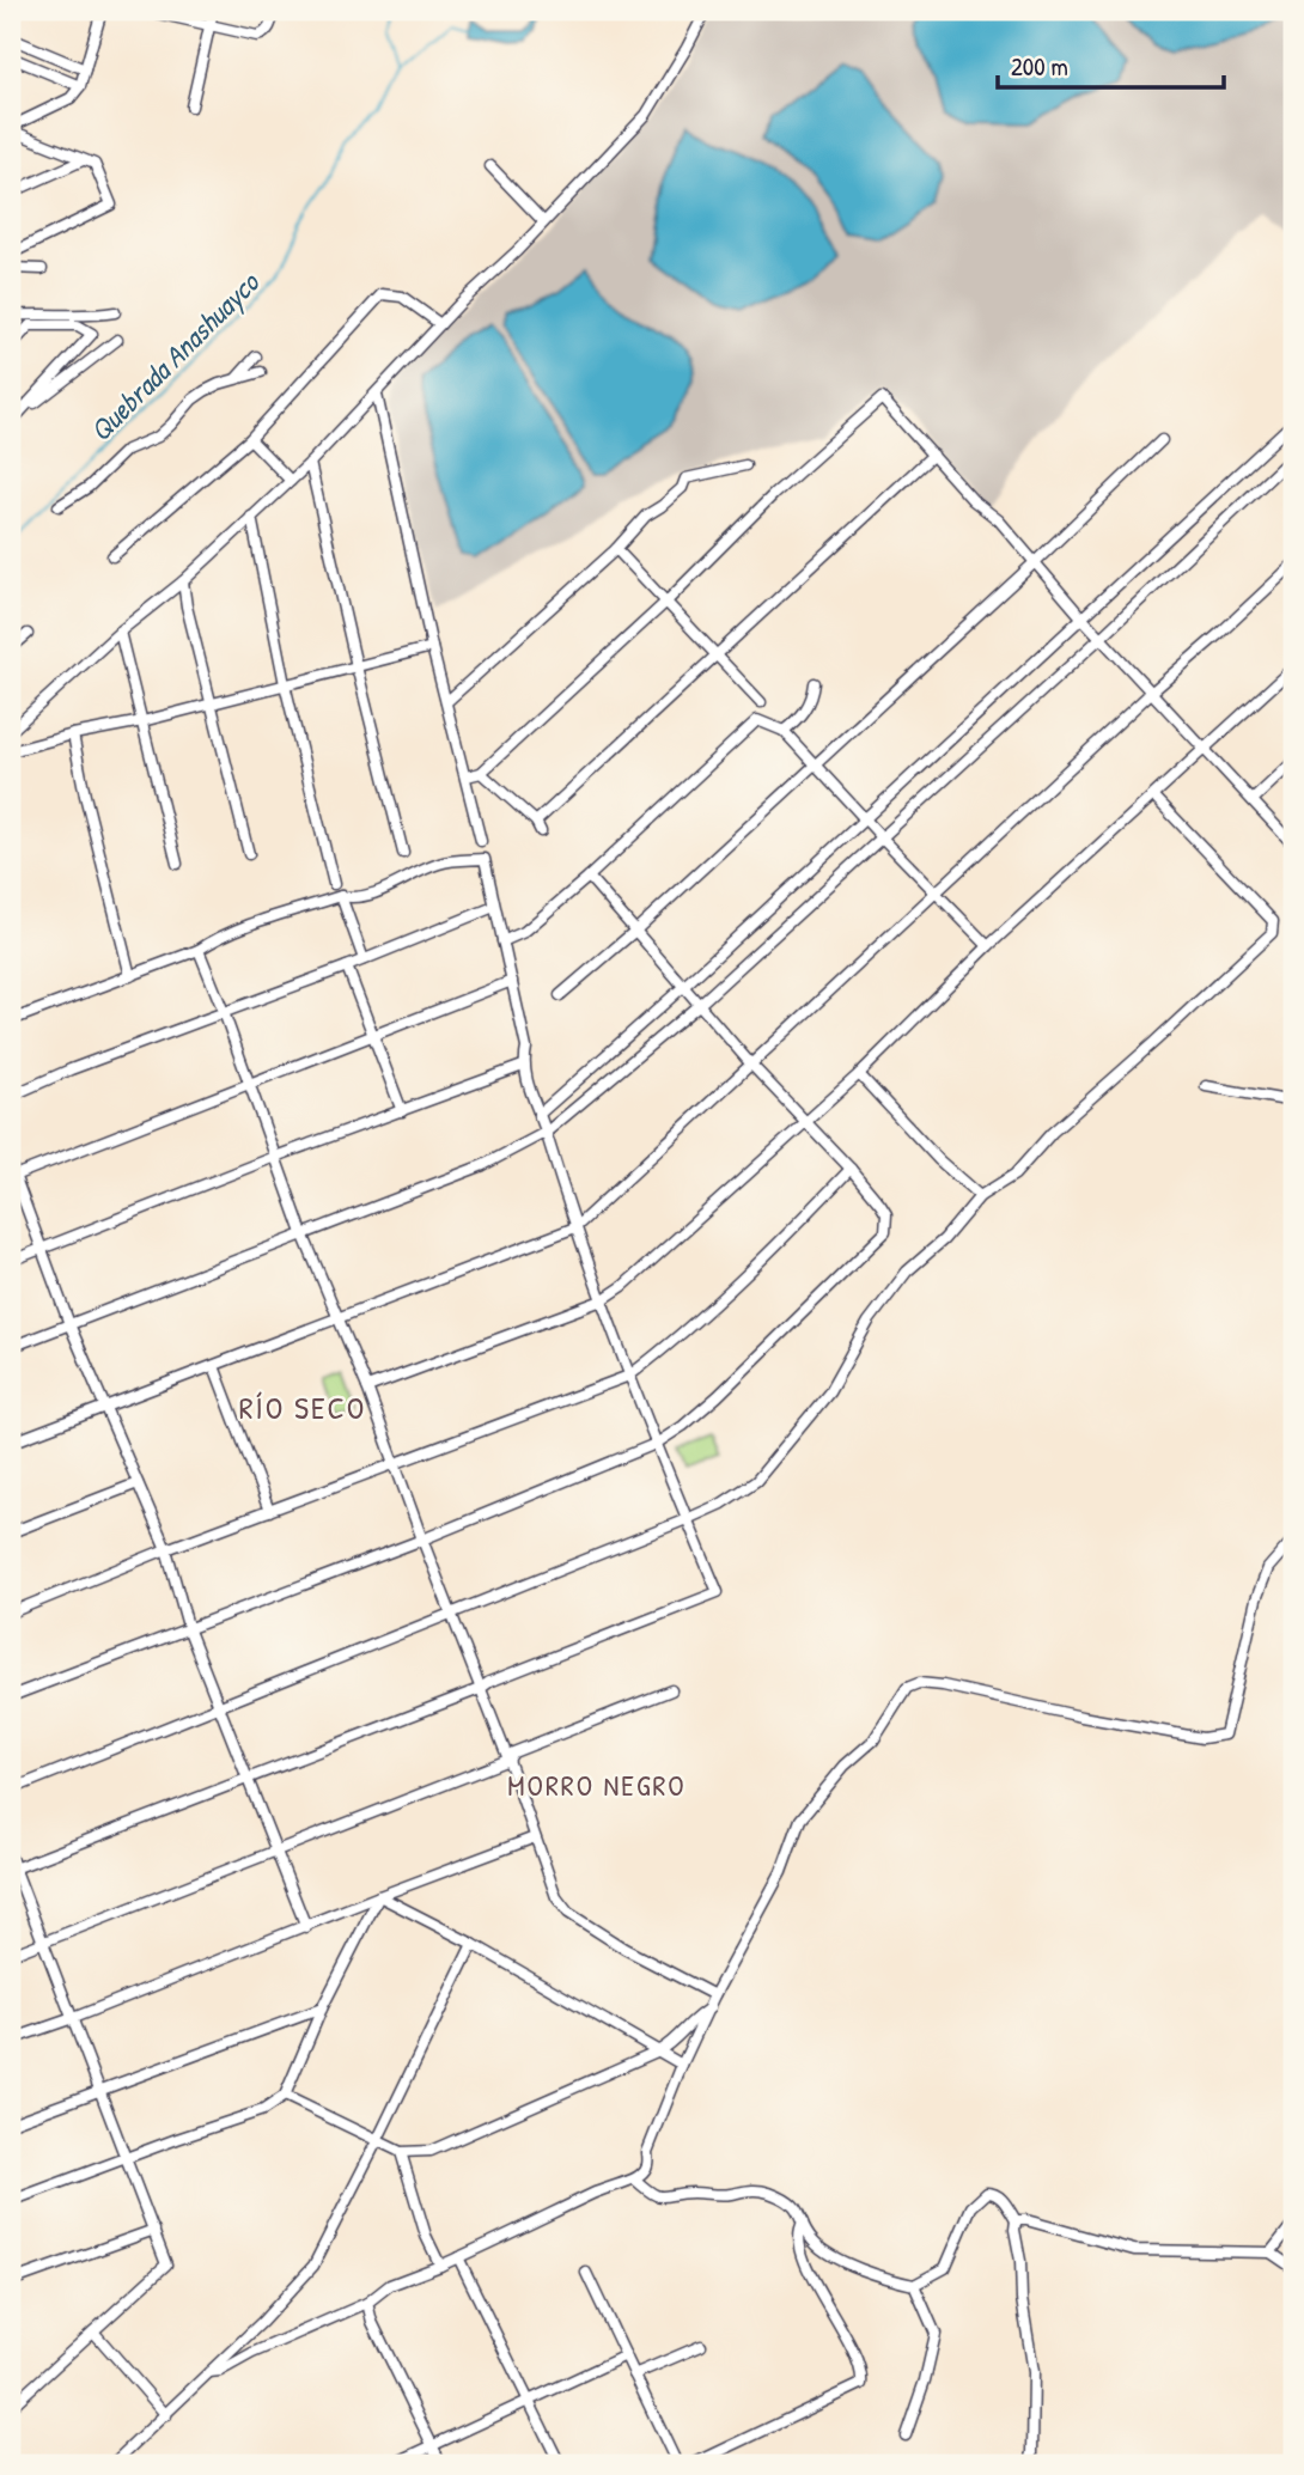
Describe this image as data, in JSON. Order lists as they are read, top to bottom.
{
  "districts": ["RÍO SECO", "MORRO NEGRO"],
  "water": ["Quebrada Anashuayco"],
  "scale_bar": "200 m"
}
